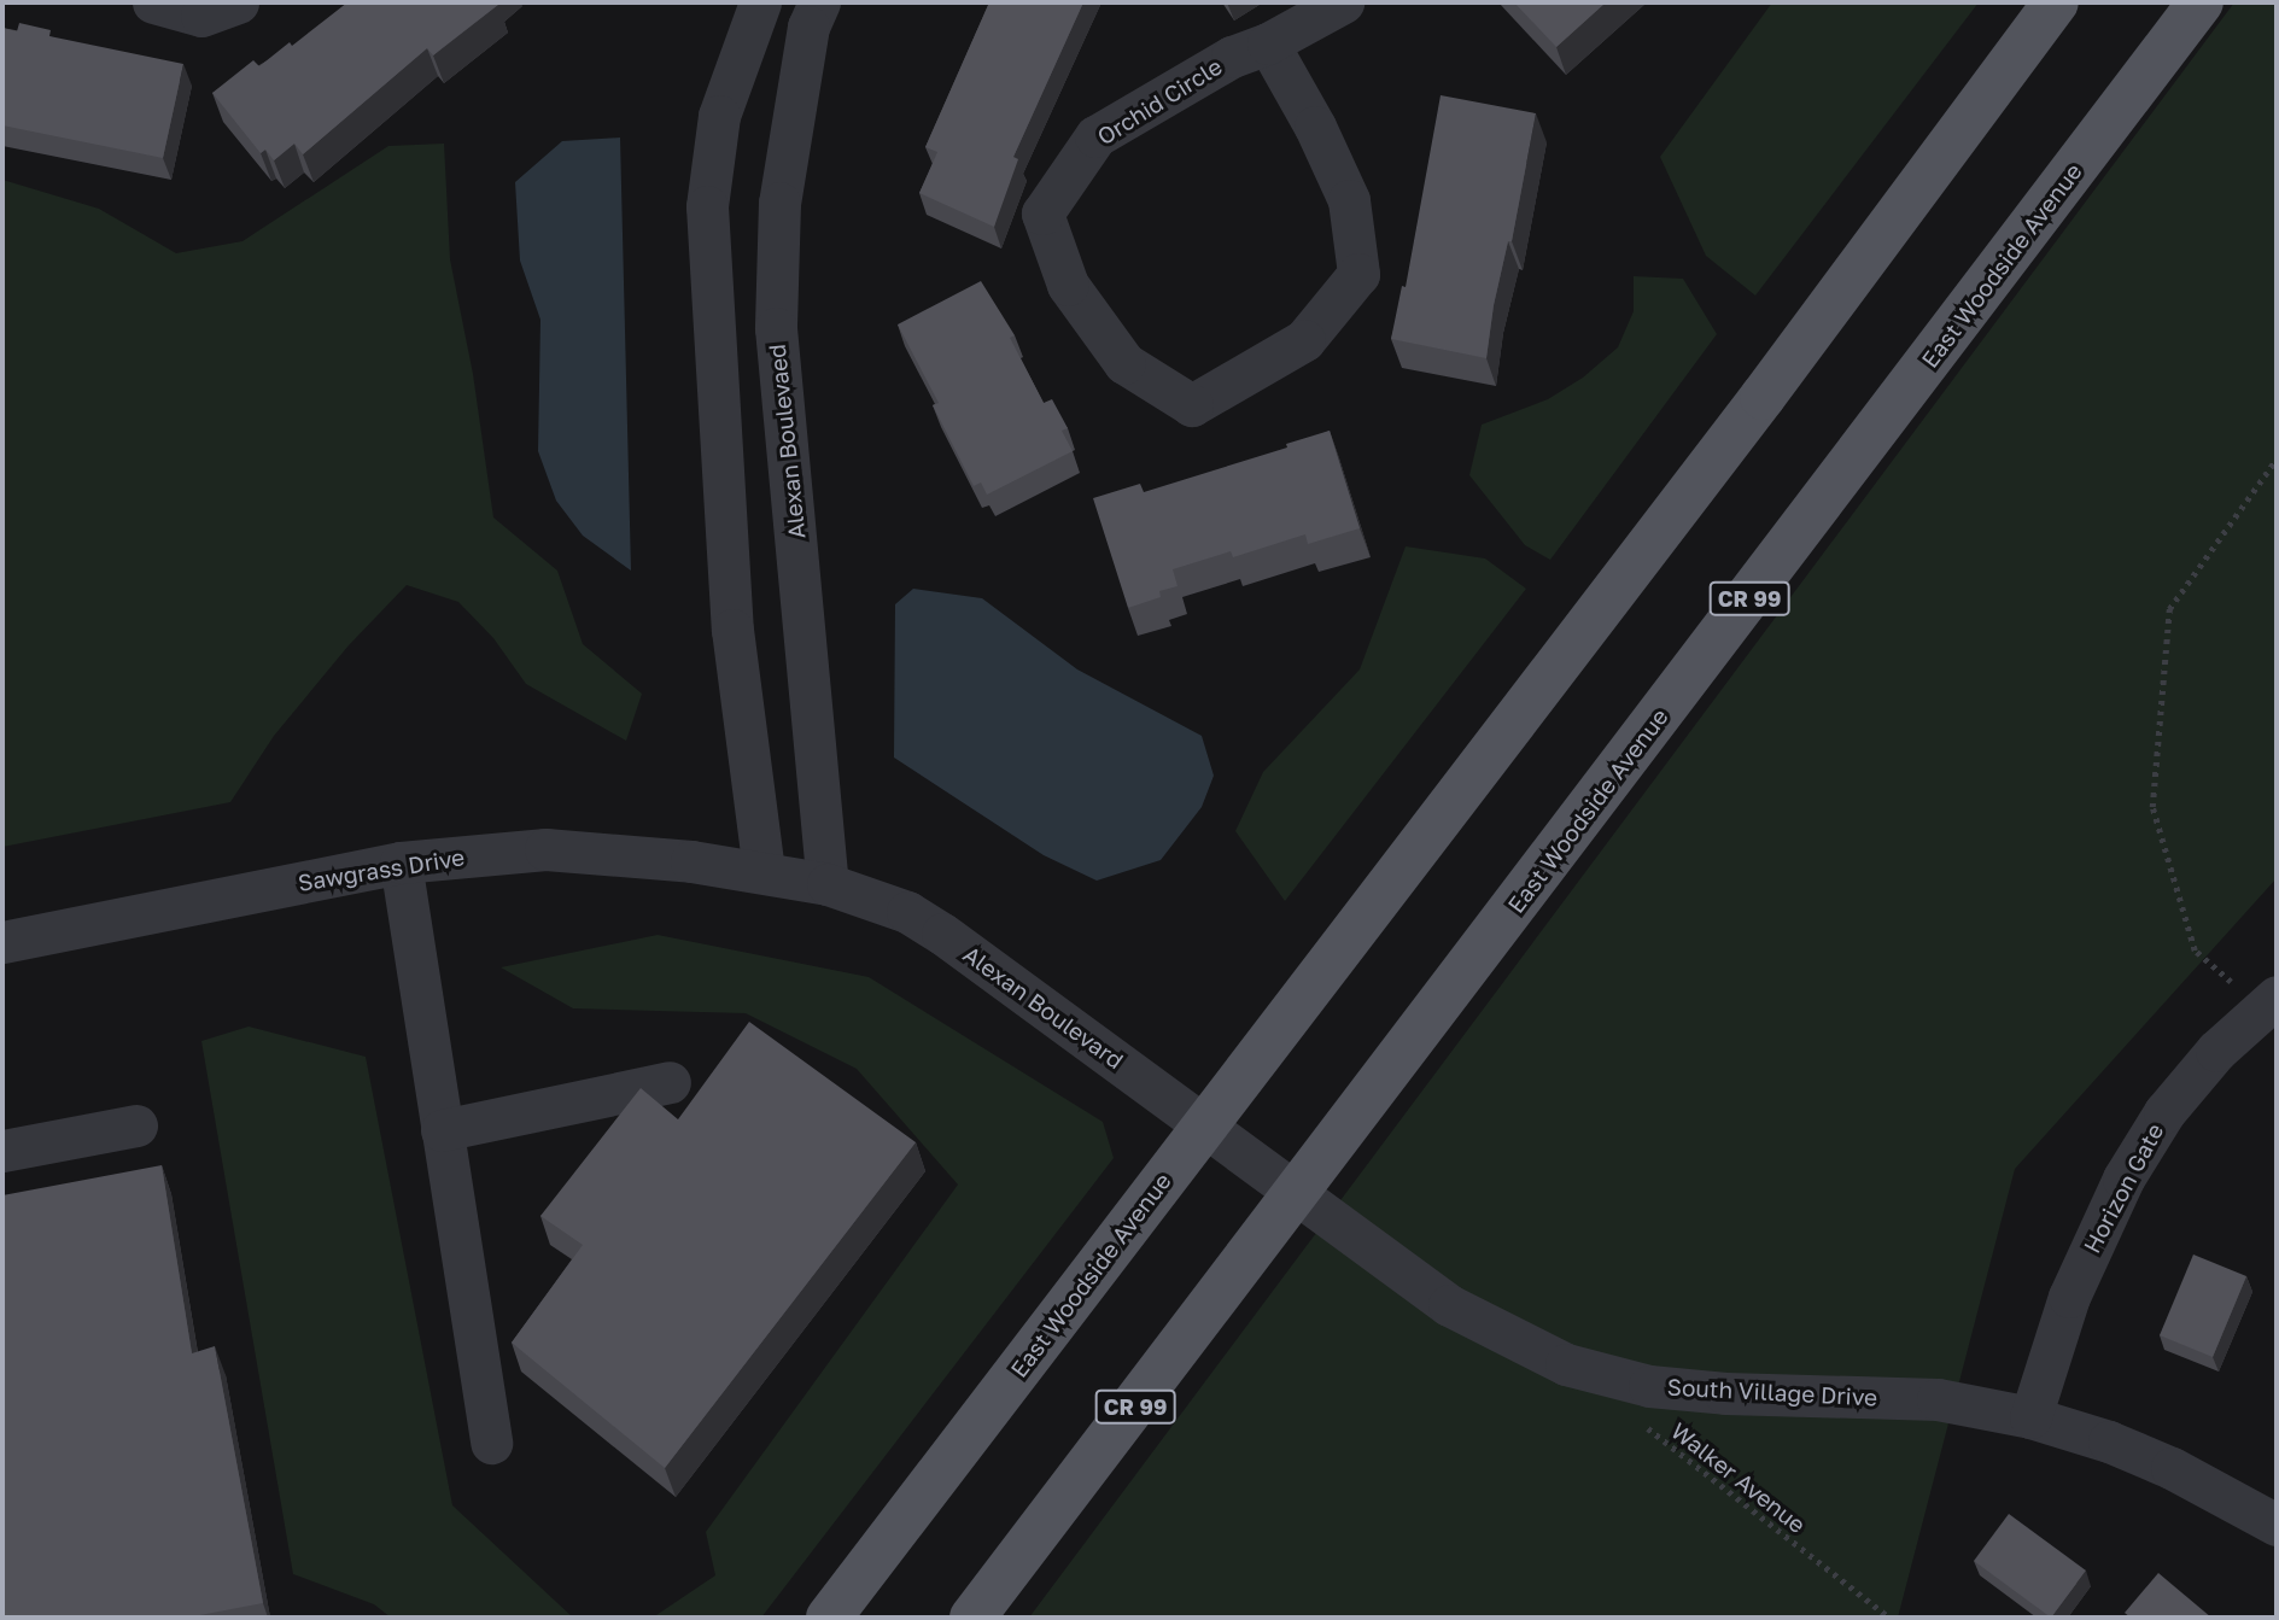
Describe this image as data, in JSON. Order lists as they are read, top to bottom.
{
  "streets": {
    "main road": ["East Woodside Avenue", "CR 99"],
    "street": [
      "Orchid Circle",
      "Alexan Boulevaed",
      "Sawgrass Drive",
      "Alexan Boulevard",
      "Horizon Gate",
      "South Village Drive"
    ],
    "path": ["Walker Avenue"]
  },
  "crossings": [
    ["East Woodside Avenue", "Alexan Boulevard"],
    ["East Woodside Avenue", "South Village Drive"],
    ["Alexan Boulevaed", "Alexan Boulevard"],
    ["Sawgrass Drive", "Alexan Boulevard"],
    ["Alexan Boulevard", "South Village Drive"],
    ["Horizon Gate", "South Village Drive"]
  ]
}
